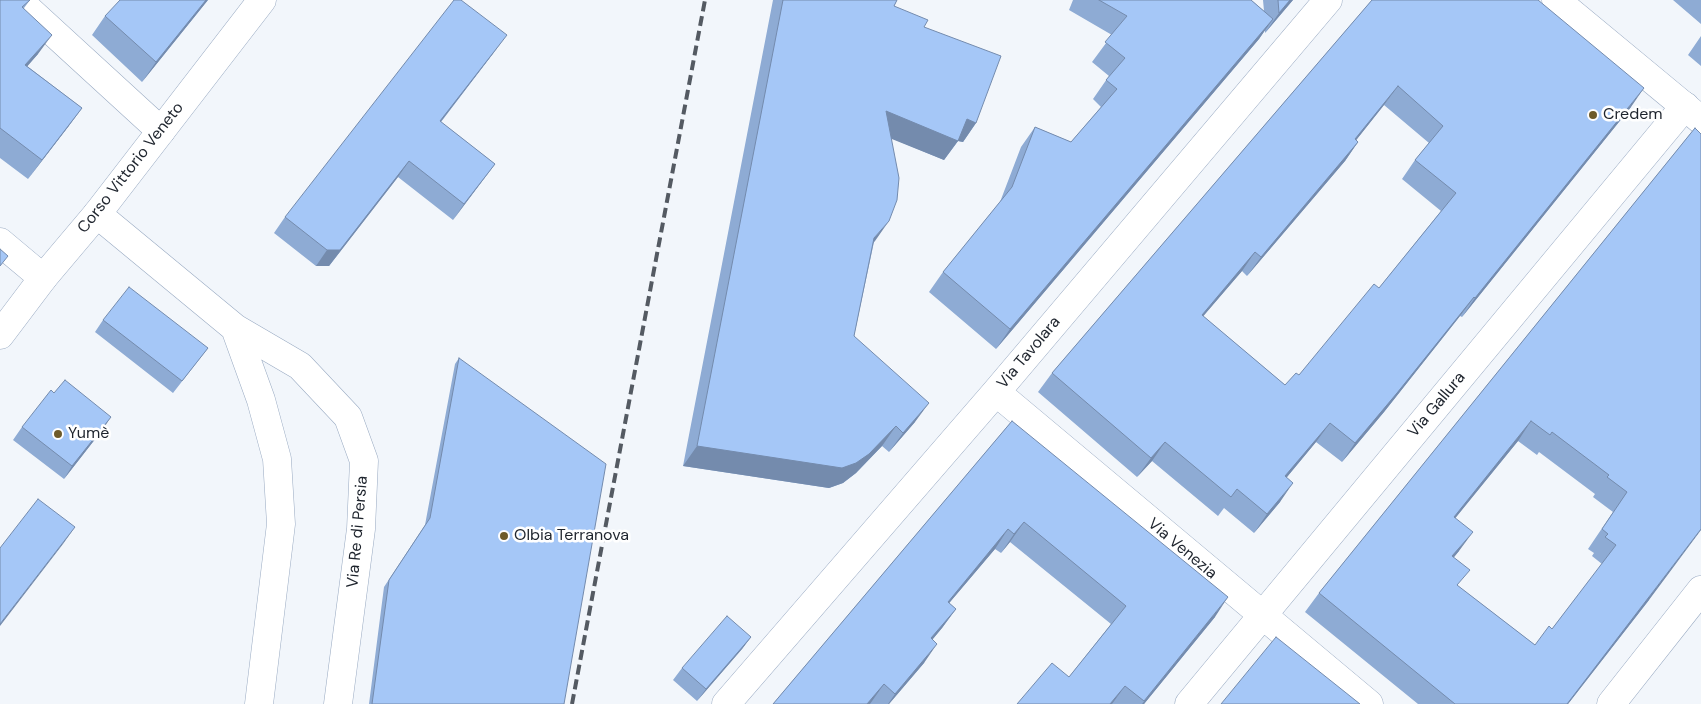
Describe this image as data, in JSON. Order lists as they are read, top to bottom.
{
  "streets": {
    "street": [
      "Corso Vittorio Veneto",
      "Via Tavolara",
      "Via Gallura",
      "Via Re di Persia",
      "Via Venezia"
    ]
  },
  "crossings": [
    ["Corso Vittorio Veneto", "Via Re di Persia"],
    ["Via Tavolara", "Via Venezia"],
    ["Via Gallura", "Via Venezia"]
  ],
  "places": ["Credem", "Yumè", "Olbia Terranova"]
}
